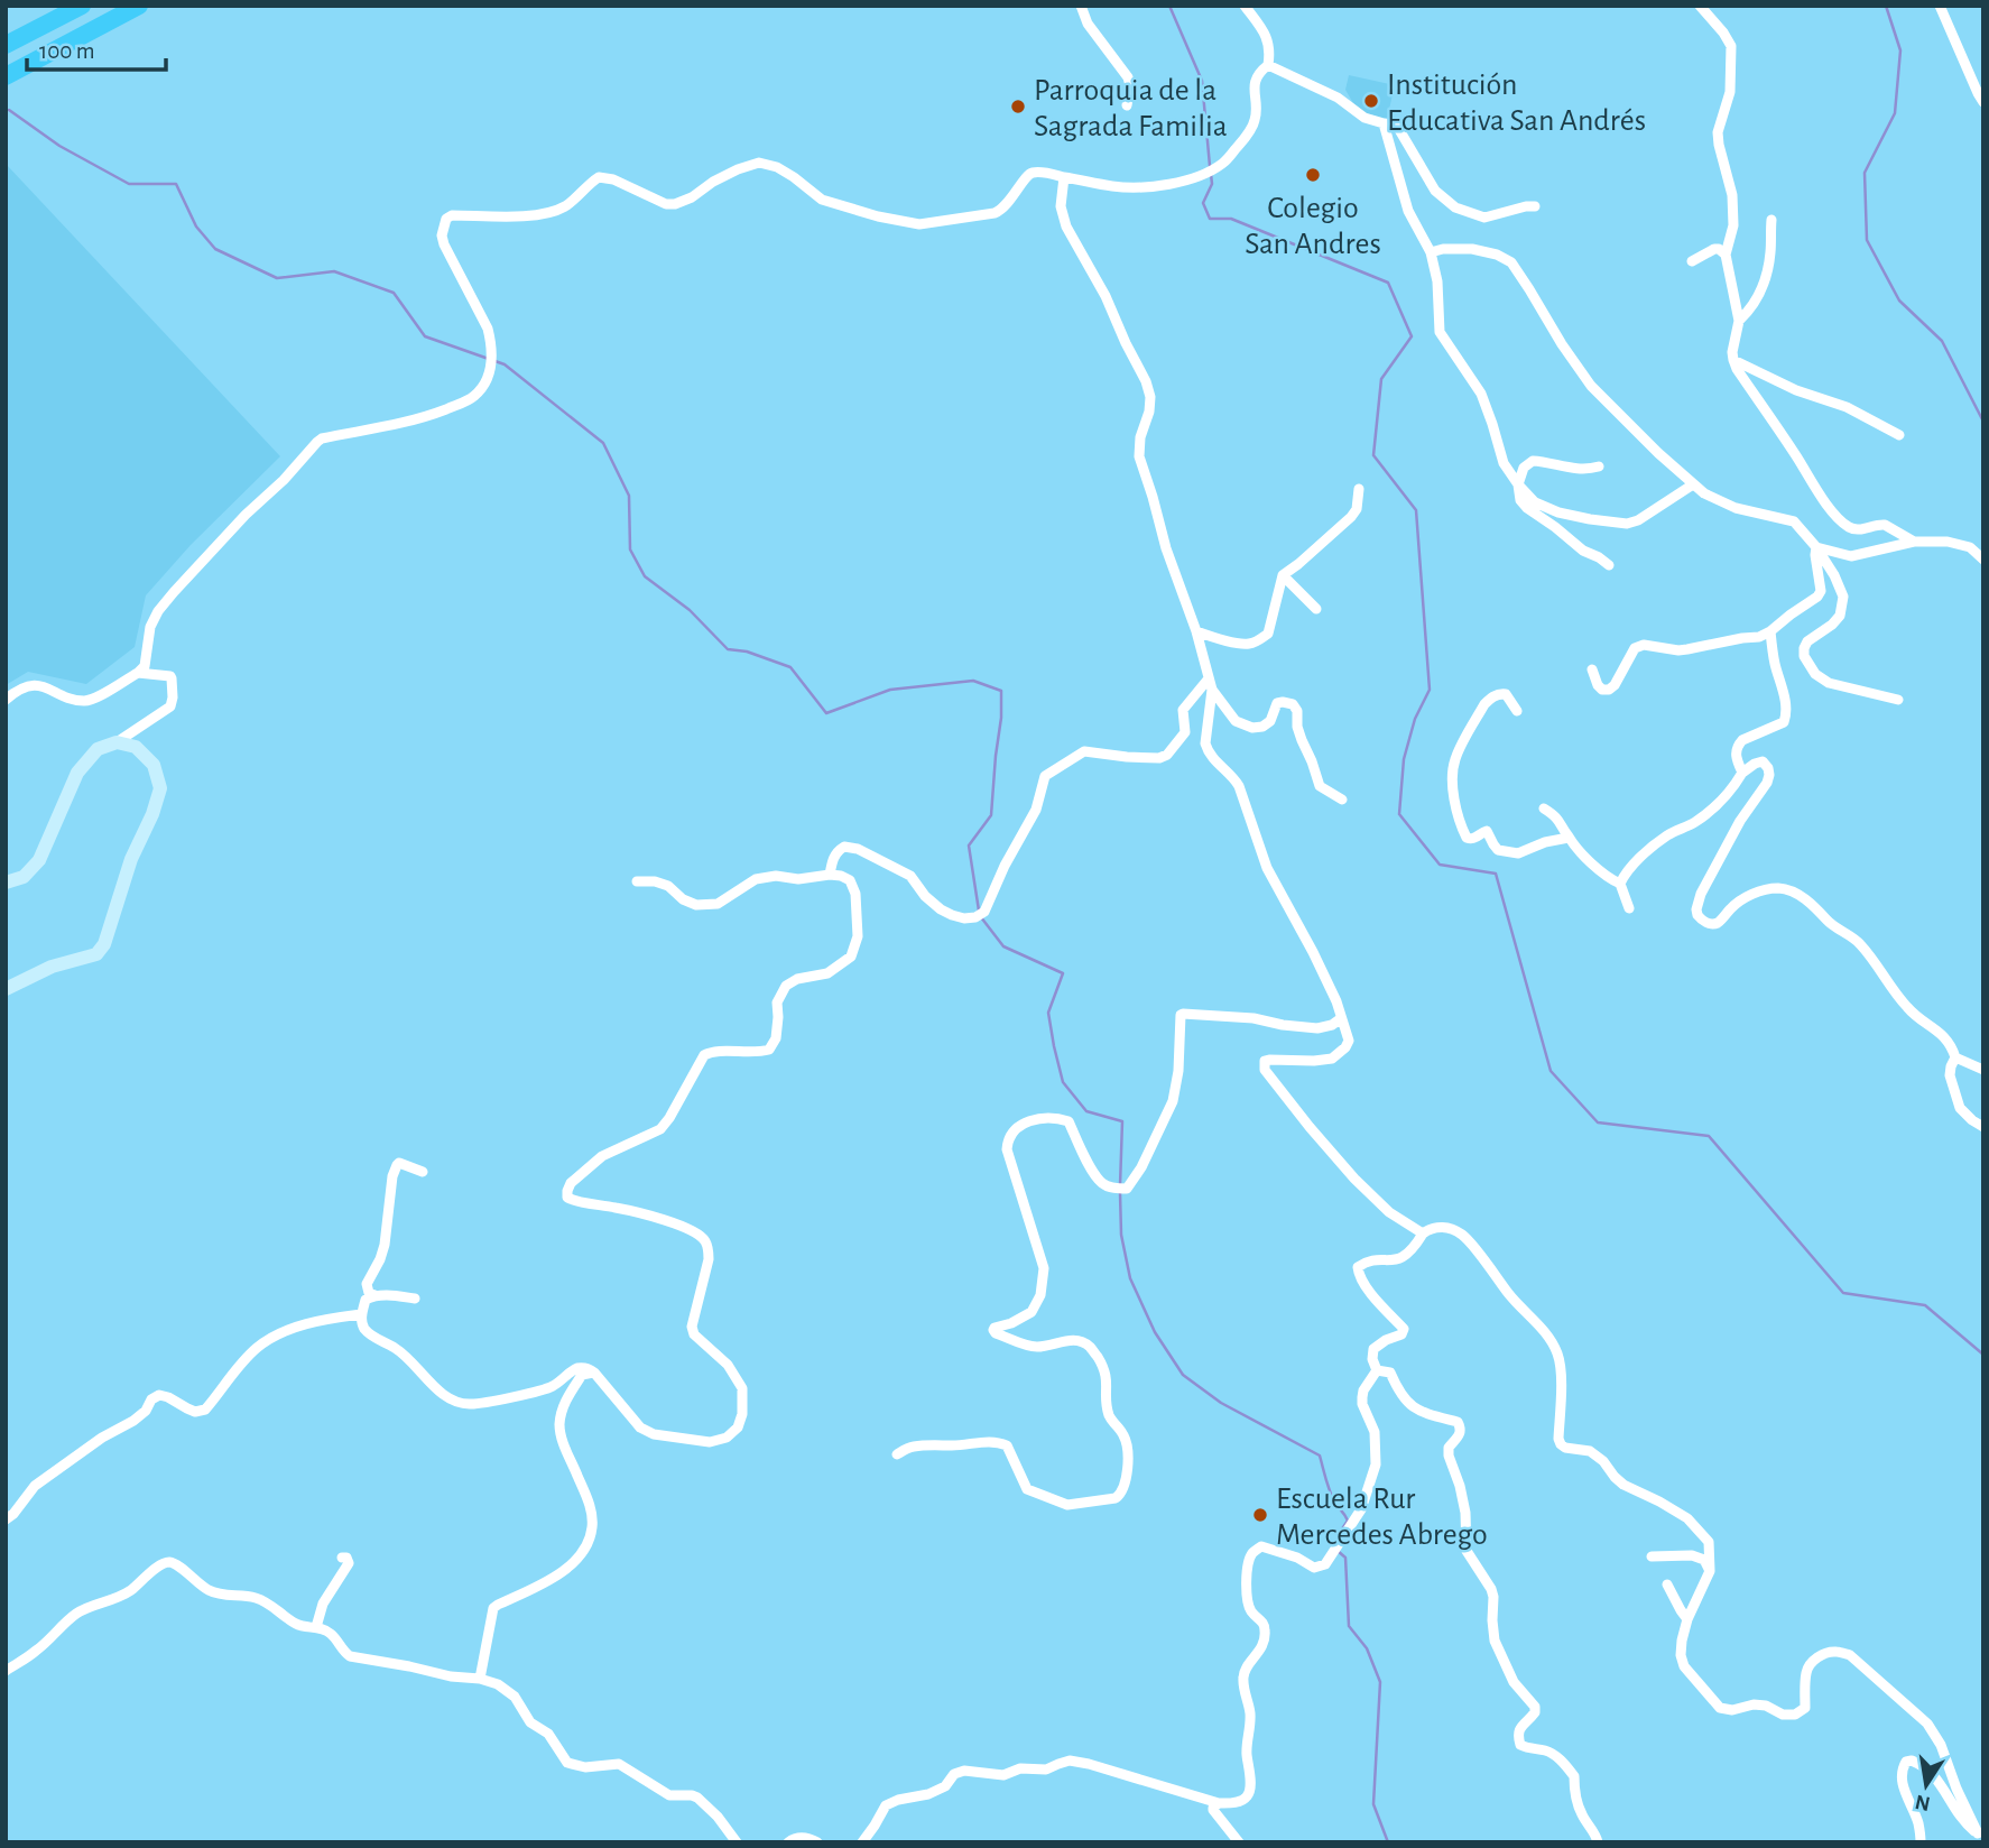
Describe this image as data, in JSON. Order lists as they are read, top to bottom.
{
  "places": [
    "Institución Educativa San Andrés",
    "Parroquia de la Sagrada Familia",
    "Colegio San Andres",
    "Escuela Rur Mercedes Abrego"
  ],
  "scale_bar": "100 m",
  "north": "bottom"
}
